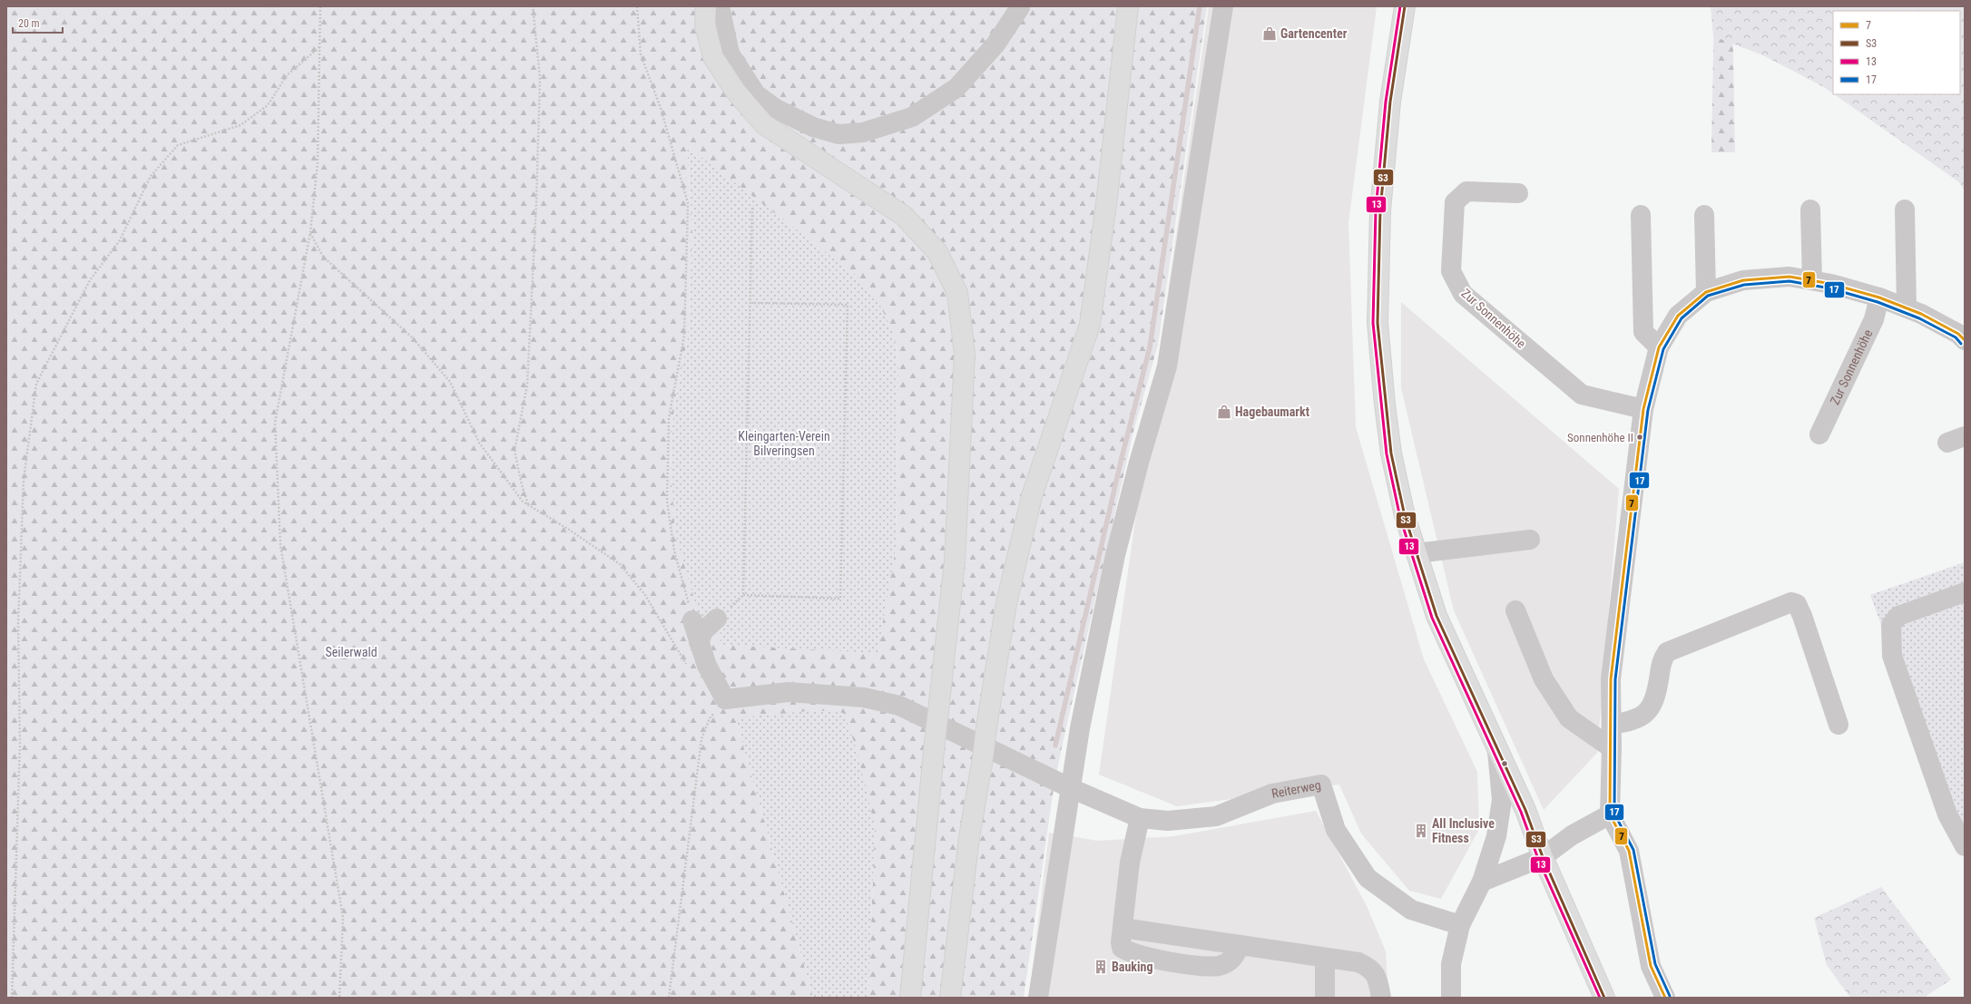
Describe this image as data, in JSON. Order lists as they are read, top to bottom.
{
  "streets": {
    "street": ["Zur Sonnenhöhe", "Reiterweg"]
  },
  "parks": ["Kleingarten-Verein Bilveringsen", "Seilerwald"],
  "places": {
    "shop": ["Gartencenter", "Hagebaumarkt"],
    "other": ["Sonnenhöhe II"],
    "building": ["All Inclusive Fitness", "Bauking"]
  },
  "lines": [
    "transit line S3",
    "transit line 13",
    "transit line 7",
    "transit line 17"
  ],
  "legend": [
    "7",
    "S3",
    "13",
    "17"
  ],
  "scale_bar": "20 m"
}
